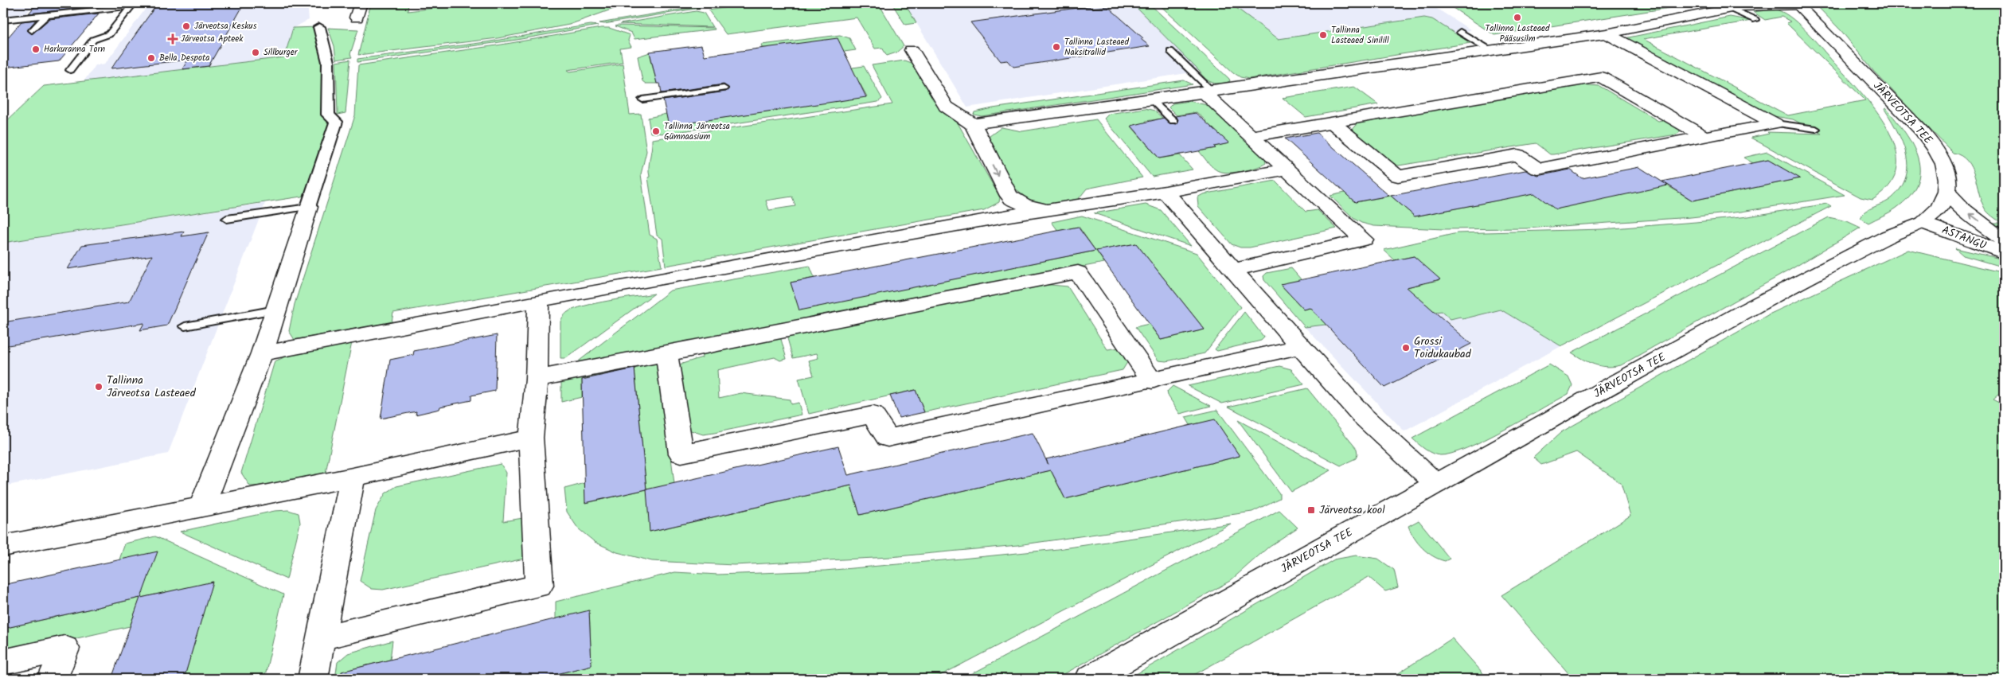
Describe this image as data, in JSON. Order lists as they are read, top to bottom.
{
  "streets": {
    "street": ["JÄRVEOTSA TEE", "ASTANGU"]
  },
  "crossings": [
    ["JÄRVEOTSA TEE", "ASTANGU"]
  ],
  "places": {
    "other": [
      "Tallinna Lasteaed Pääsusilm",
      "Järveotsa Keskus",
      "Tallinna Lasteaed Sinilill",
      "Tallinna Lasteaed Naksitrallid",
      "Harkuranna Torn",
      "Sillburger",
      "Bella Despota",
      "Tallinna Järveotsa Gümnaasium",
      "Grossi Toidukaubad",
      "Tallinna Järveotsa Lasteaed"
    ],
    "health": ["Järveotsa Apteek"],
    "transit": ["Järveotsa kool"]
  }
}
